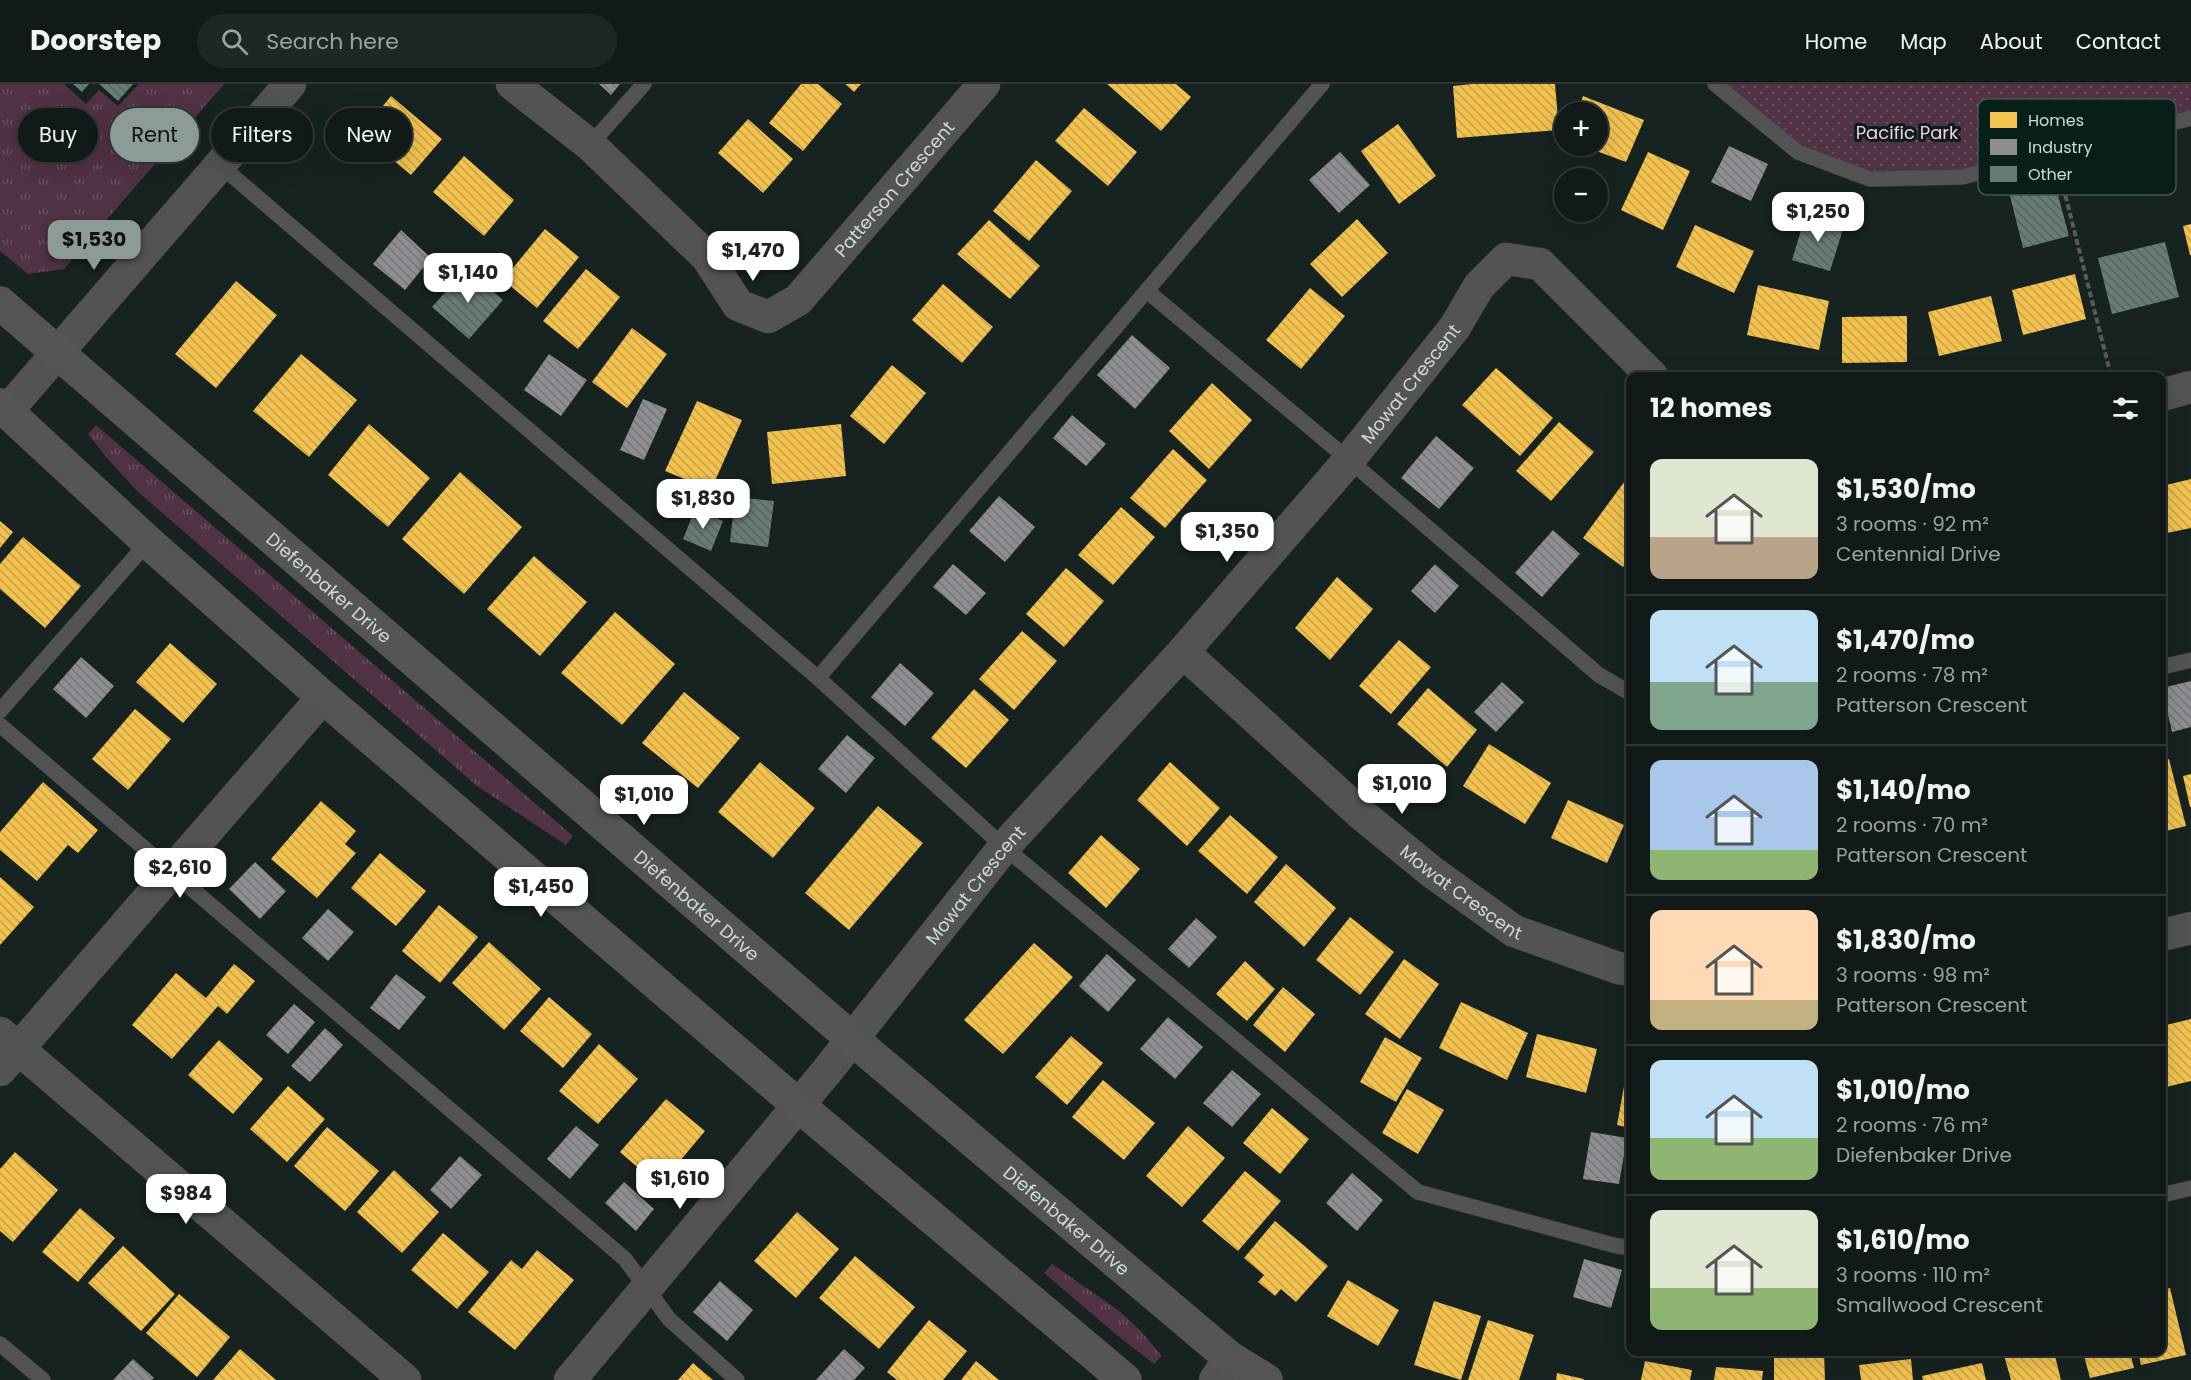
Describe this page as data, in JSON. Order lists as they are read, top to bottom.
{
  "streets": {
    "street": ["Patterson Crescent", "Mowat Crescent", "Diefenbaker Drive"]
  },
  "crossings": [
    ["Mowat Crescent", "Diefenbaker Drive"]
  ],
  "parks": ["Pacific Park"],
  "legend": ["Homes", "Industry", "Other"],
  "page": {
    "header": "Doorstep",
    "search": "Search here",
    "nav": [
      "Home",
      "Map",
      "About",
      "Contact"
    ],
    "map_buttons": ["+", "−"],
    "chip": [
      "Buy",
      "Rent",
      "Filters",
      "New"
    ],
    "price": [
      "$1,250",
      "$1,530",
      "$1,470",
      "$1,140",
      "$1,830",
      "$1,350",
      "$1,010",
      "$1,010",
      "$2,610",
      "$1,450",
      "$1,610",
      "$984"
    ],
    "heading": "12 homes",
    "list": [
      {
        "name": "$1,530/mo",
        "note": "3 rooms · 92 m² · Centennial Drive"
      },
      {
        "name": "$1,470/mo",
        "note": "2 rooms · 78 m² · Patterson Crescent"
      },
      {
        "name": "$1,140/mo",
        "note": "2 rooms · 70 m² · Patterson Crescent"
      },
      {
        "name": "$1,830/mo",
        "note": "3 rooms · 98 m² · Patterson Crescent"
      },
      {
        "name": "$1,010/mo",
        "note": "2 rooms · 76 m² · Diefenbaker Drive"
      },
      {
        "name": "$1,610/mo",
        "note": "3 rooms · 110 m² · Smallwood Crescent"
      }
    ]
  }
}
